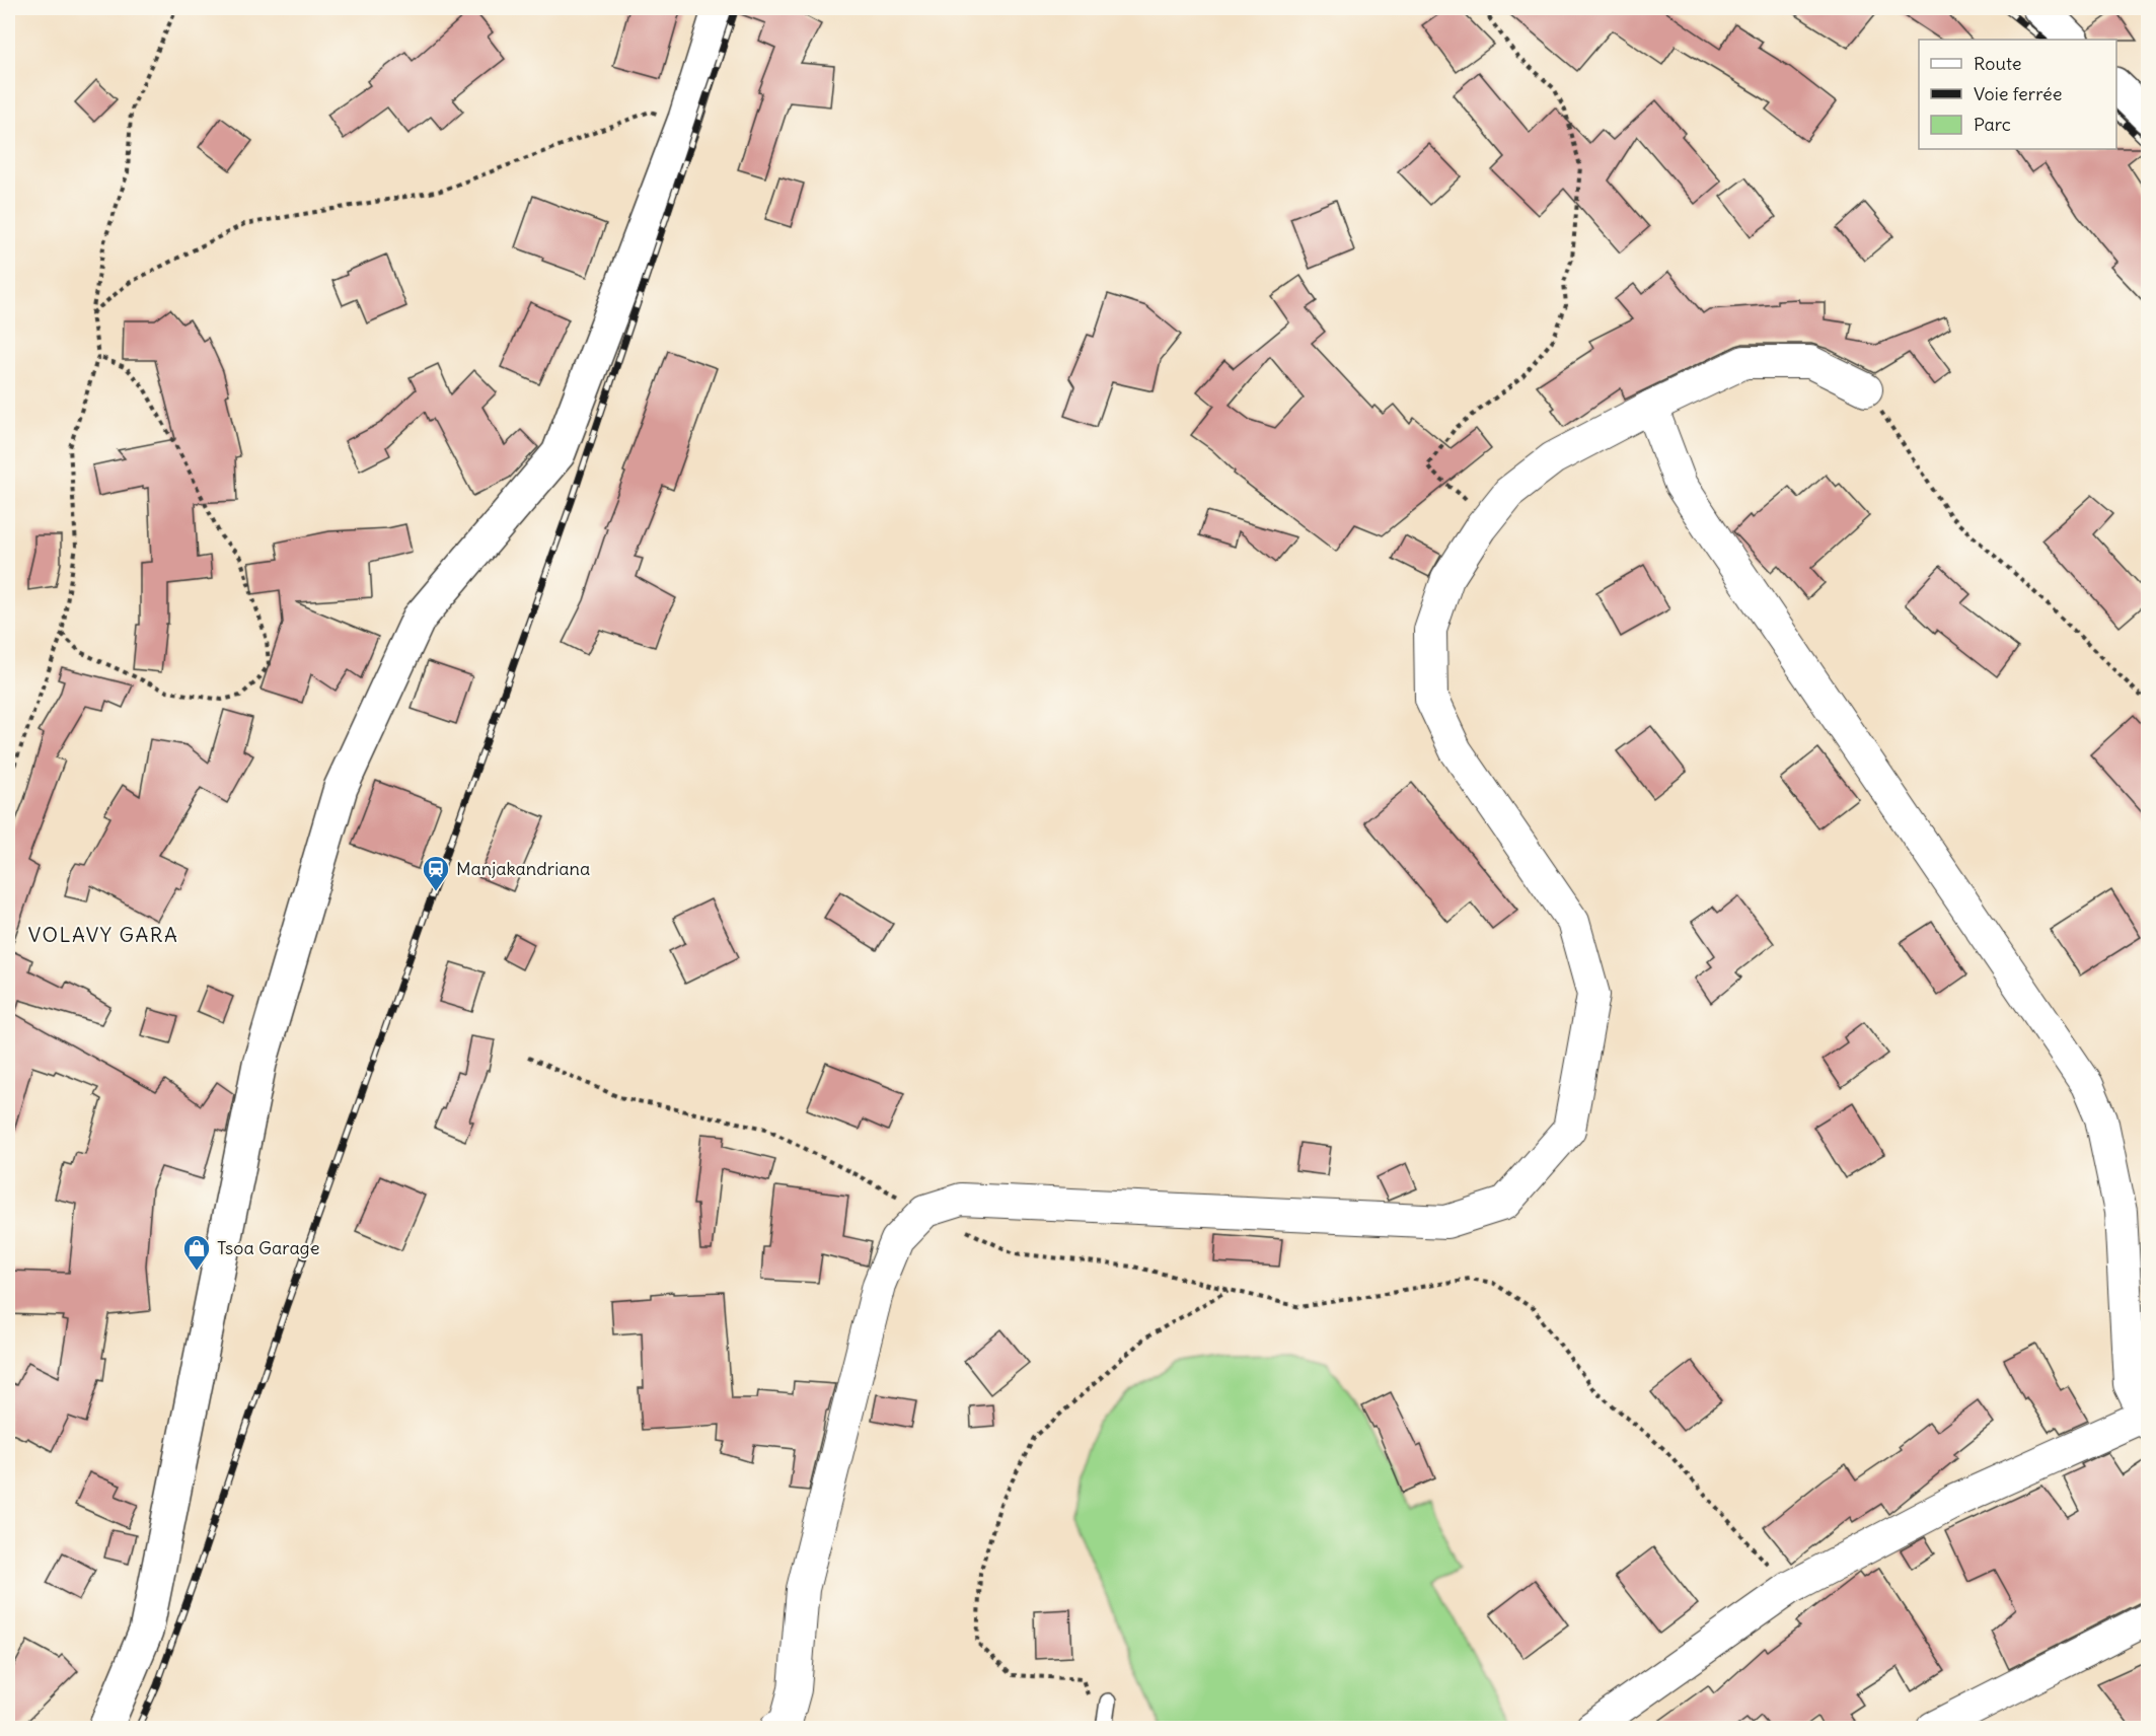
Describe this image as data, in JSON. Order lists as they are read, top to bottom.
{
  "districts": ["VOLAVY GARA"],
  "places": {
    "station": ["Manjakandriana"],
    "shop": ["Tsoa Garage"]
  },
  "legend": ["Route", "Voie ferrée", "Parc"]
}
